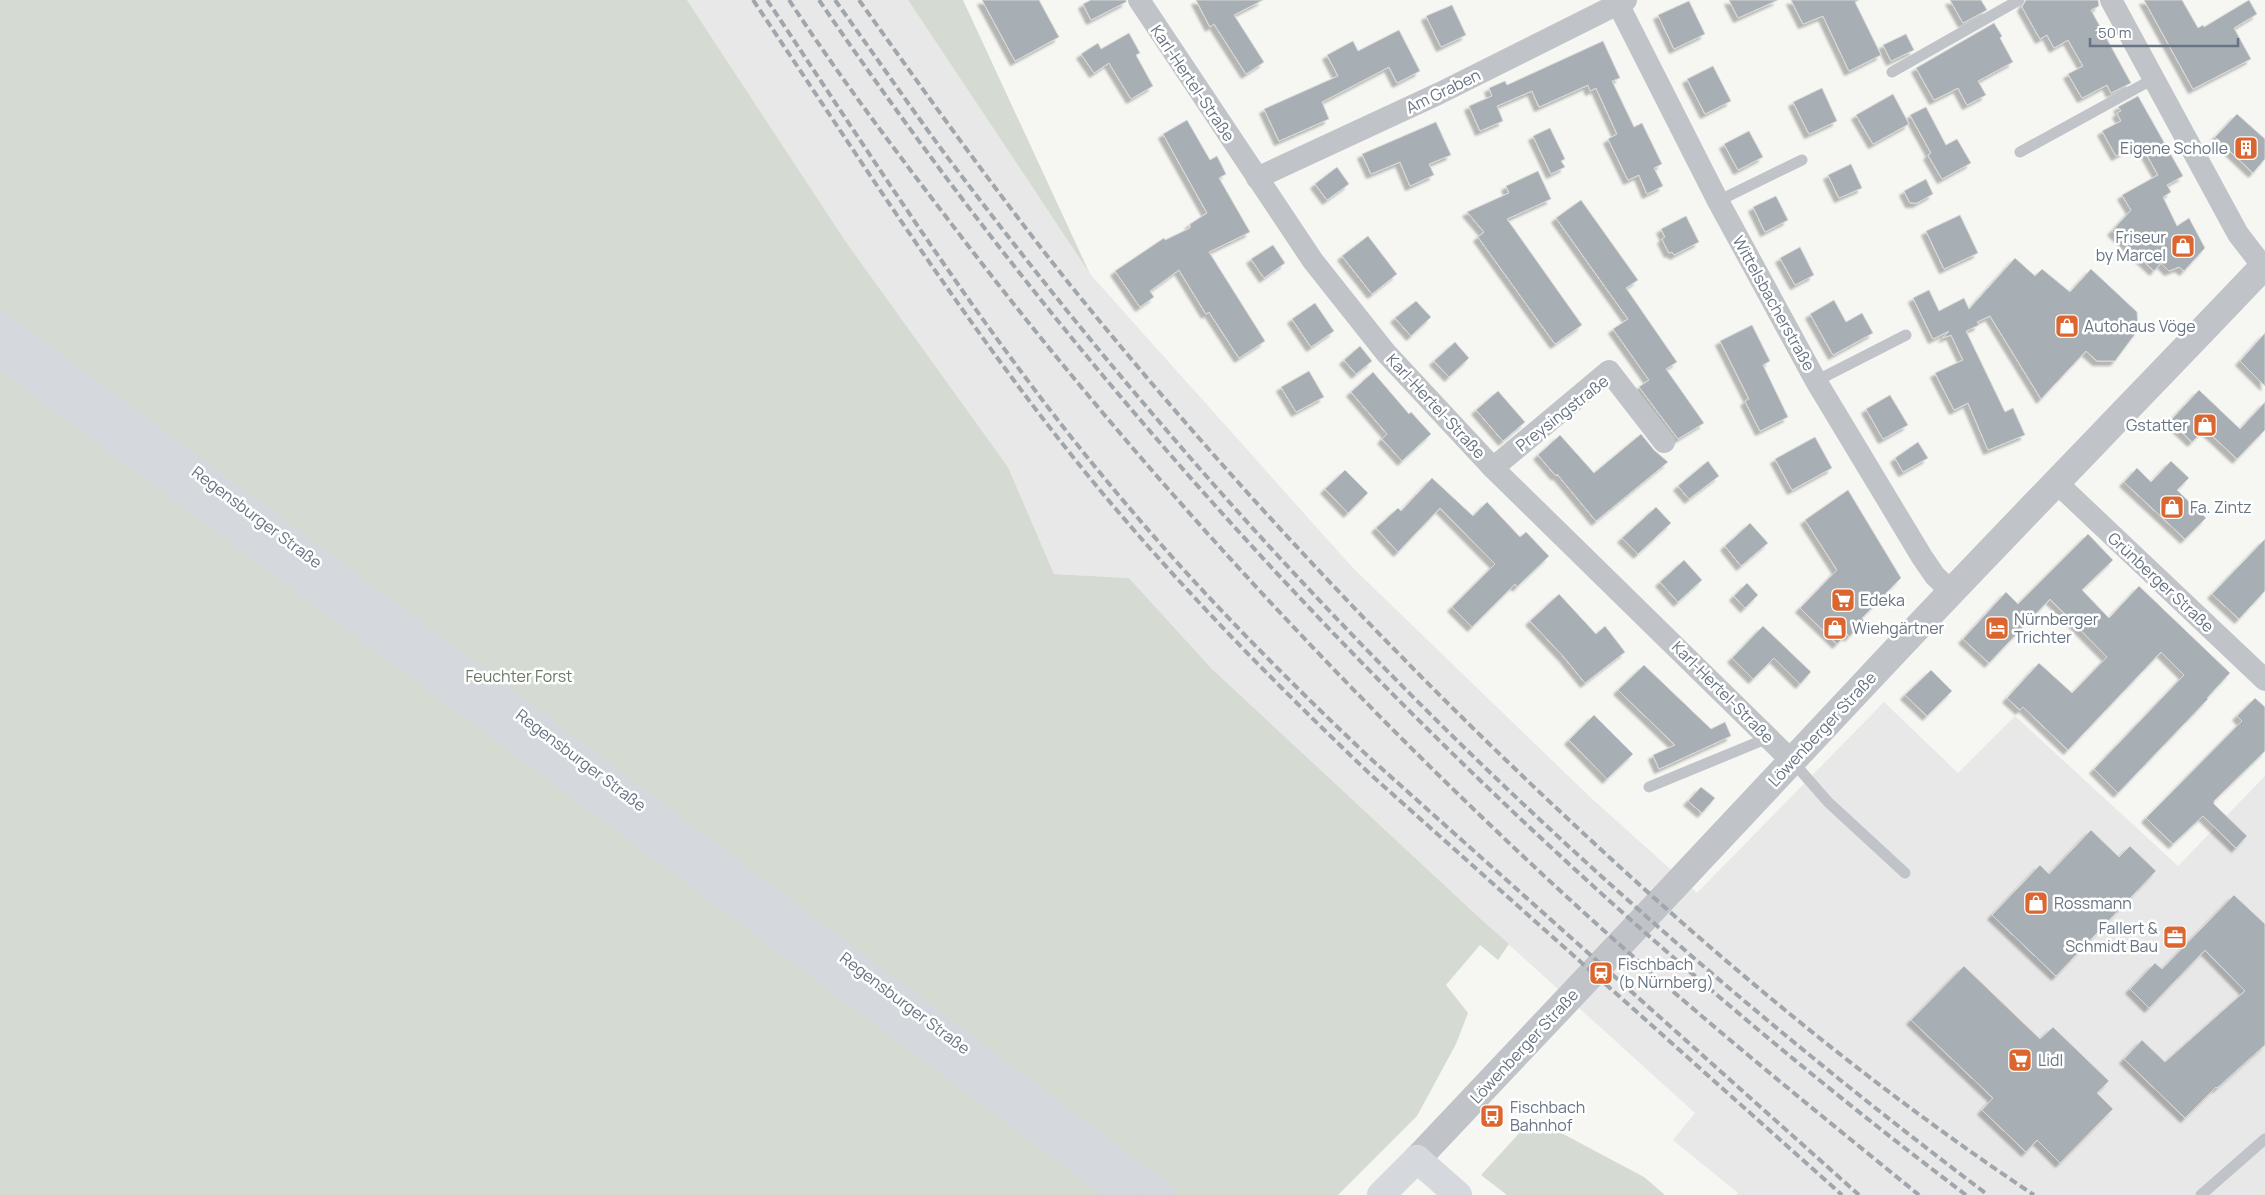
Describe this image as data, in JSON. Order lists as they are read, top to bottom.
{
  "streets": {
    "main road": ["Regensburger Straße", "Löwenberger Straße"],
    "street": [
      "Karl-Hertel-Straße",
      "Am Graben",
      "Wittelsbacherstraße",
      "Preysingstraße",
      "Grünberger Straße"
    ]
  },
  "crossings": [
    ["Karl-Hertel-Straße", "Am Graben"],
    ["Karl-Hertel-Straße", "Preysingstraße"],
    ["Karl-Hertel-Straße", "Löwenberger Straße"],
    ["Am Graben", "Wittelsbacherstraße"],
    ["Wittelsbacherstraße", "Löwenberger Straße"],
    ["Grünberger Straße", "Löwenberger Straße"]
  ],
  "parks": ["Feuchter Forst"],
  "places": {
    "building": ["Eigene Scholle"],
    "shop": [
      "Friseur by Marcel",
      "Autohaus Vöge",
      "Gstatter",
      "Fa. Zintz",
      "Wiehgärtner",
      "Rossmann"
    ],
    "supermarket": ["Edeka", "Lidl"],
    "hotel": ["Nürnberger Trichter"],
    "office": ["Fallert & Schmidt Bau"],
    "station": ["Fischbach (b Nürnberg)"],
    "bus stop": ["Fischbach Bahnhof"]
  },
  "scale_bar": "50 m"
}
